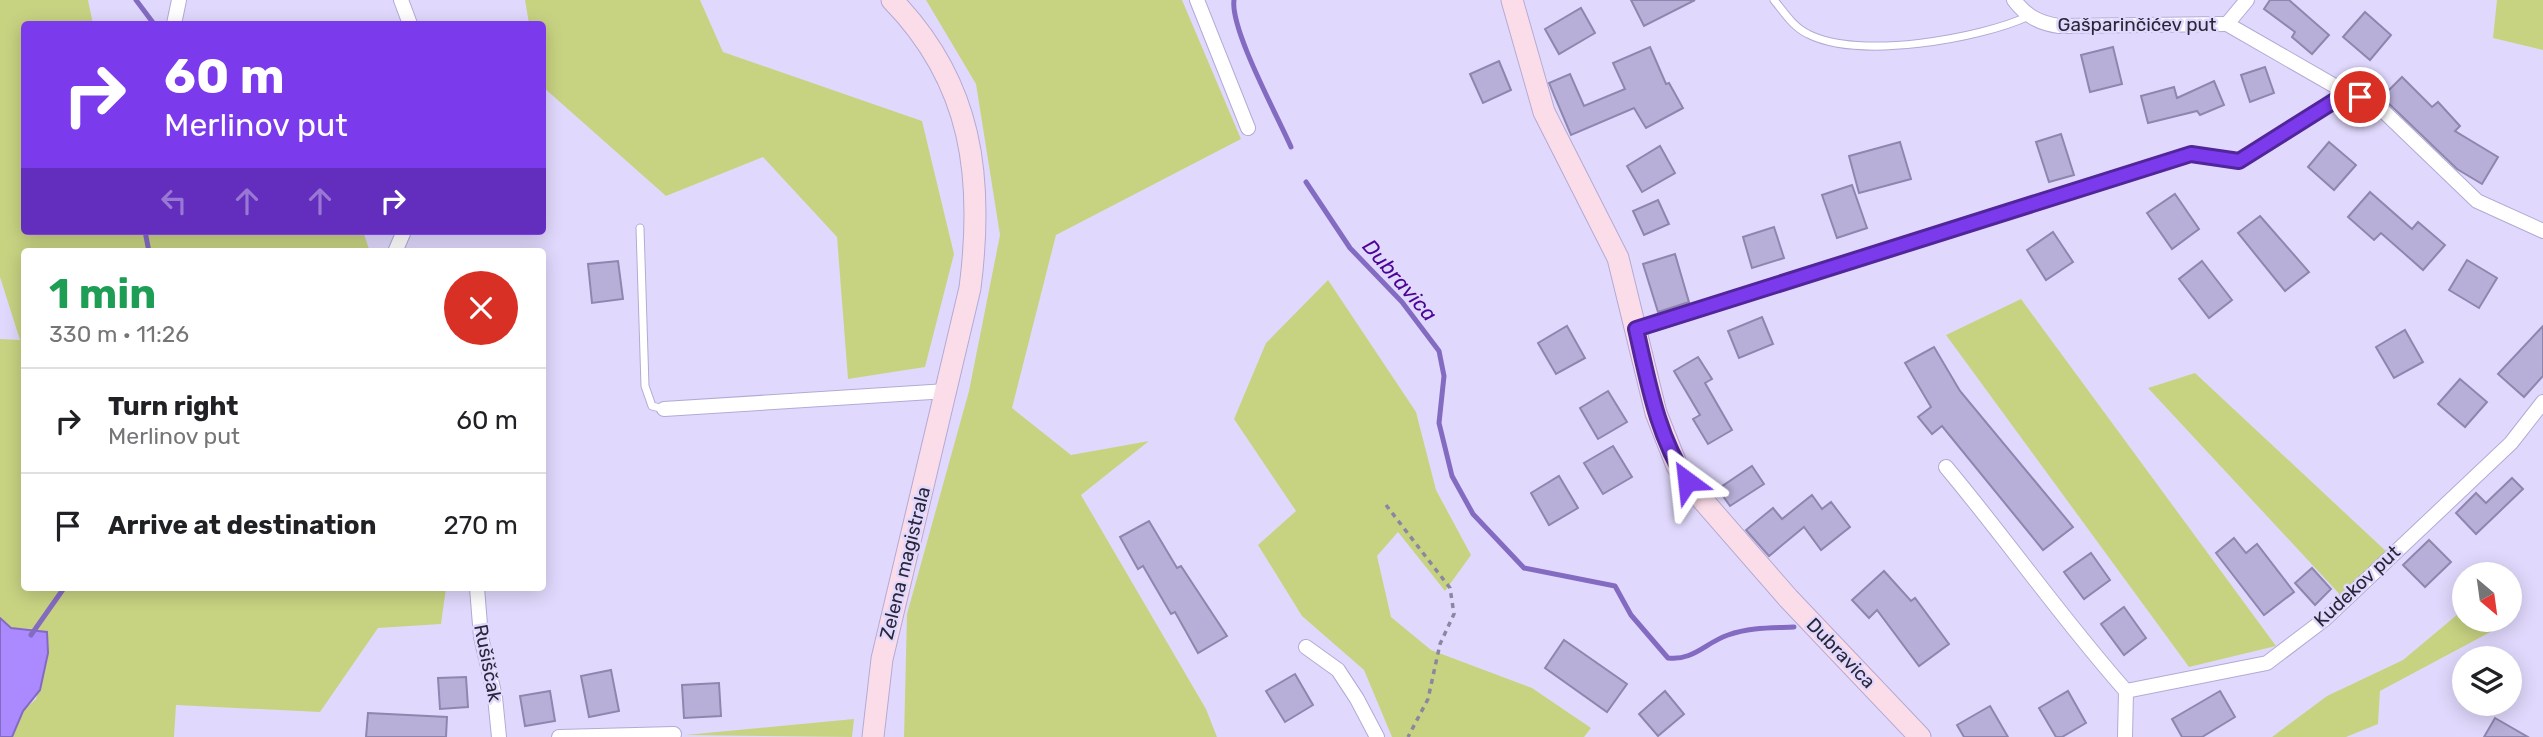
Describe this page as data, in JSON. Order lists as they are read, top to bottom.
{
  "streets": {
    "street": [
      "Gašparinčićev put",
      "Zelena magistrala",
      "Kudekov put",
      "Dubravica",
      "Rušiščak"
    ]
  },
  "water": ["Dubravica"],
  "north": "bottom right",
  "page": {
    "turn": ["60 m", "Merlinov put"],
    "heading": ["1 min", "330 m · 11:26"],
    "list": [
      {
        "name": "Turn right",
        "note": "Merlinov put",
        "value": "60 m"
      },
      {
        "name": "Arrive at destination",
        "value": "270 m"
      }
    ]
  }
}
